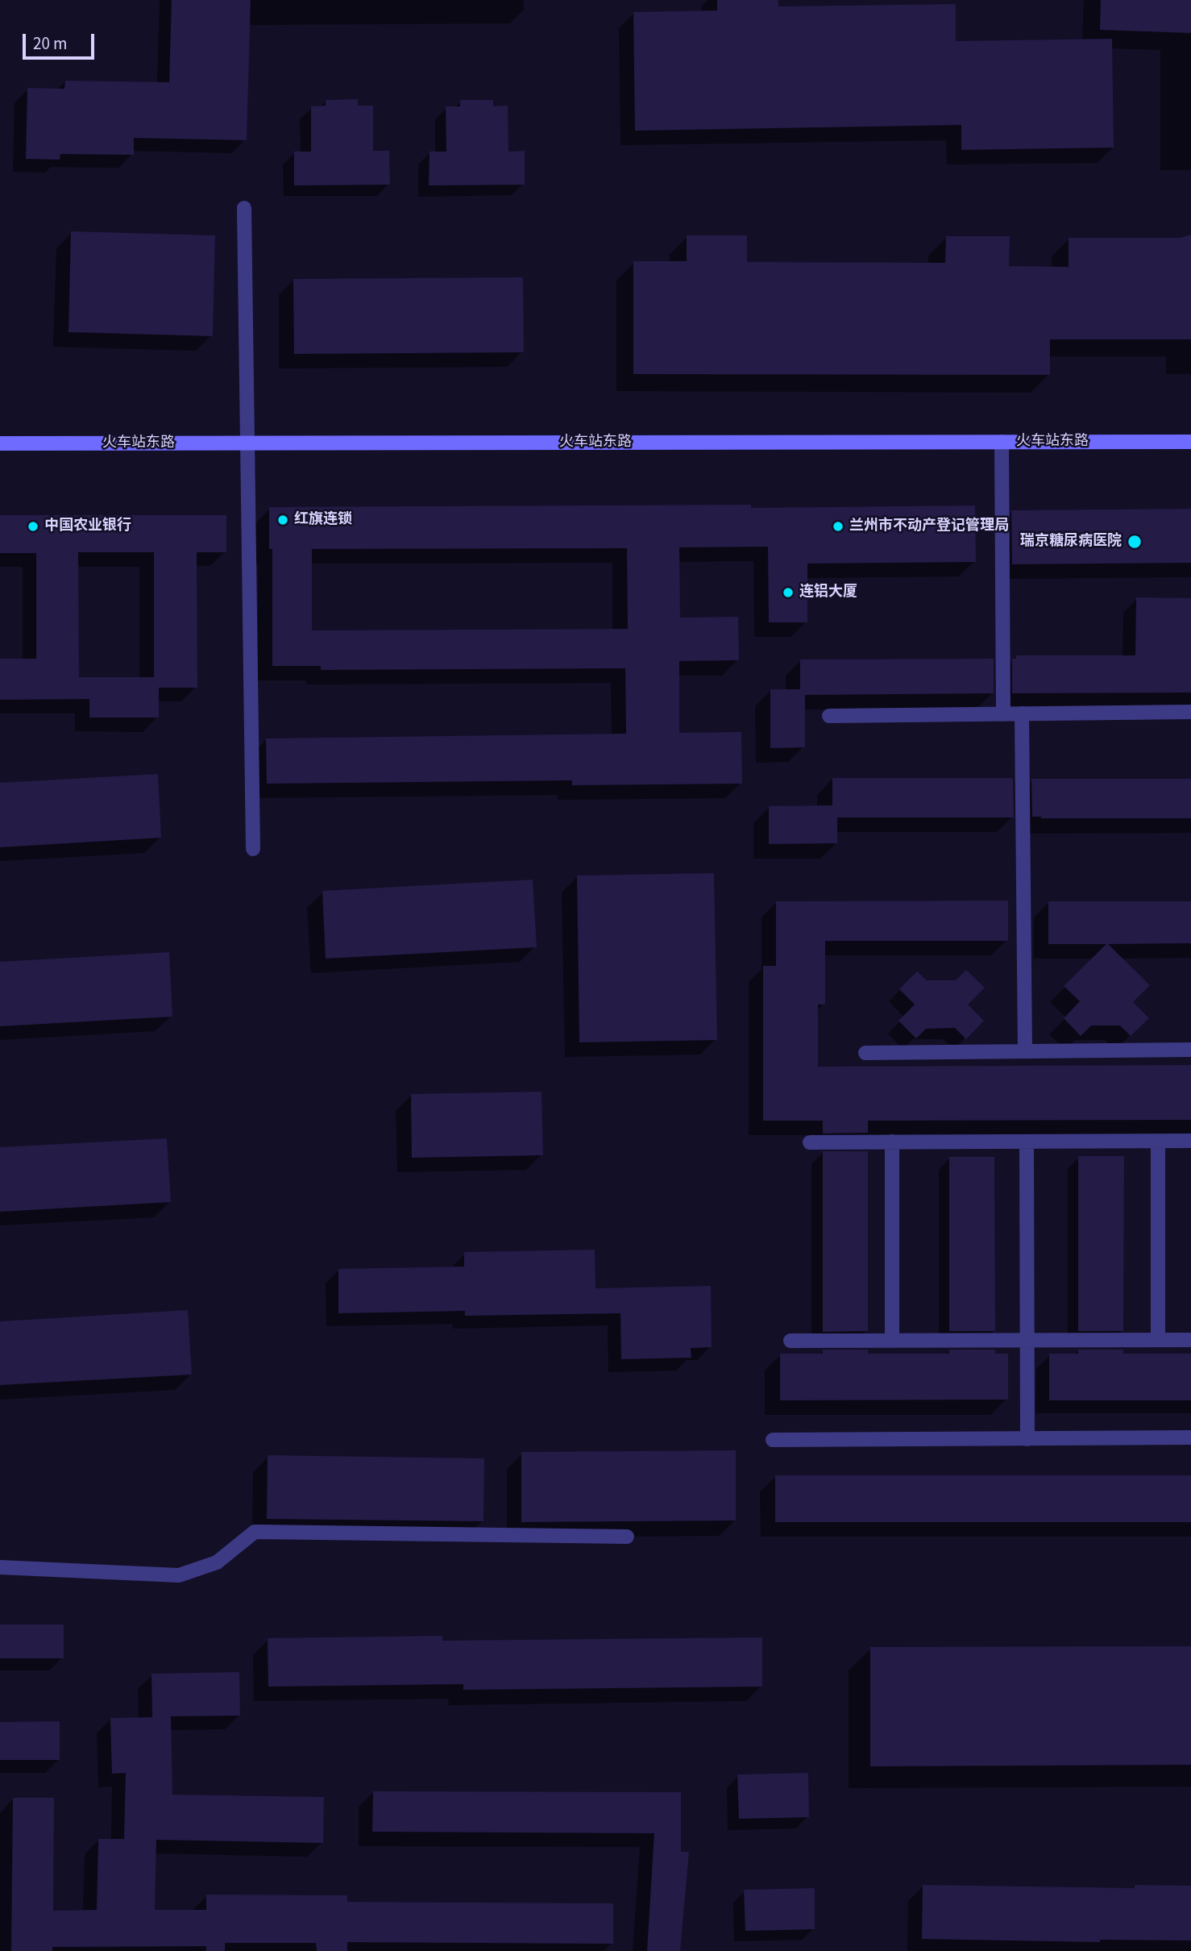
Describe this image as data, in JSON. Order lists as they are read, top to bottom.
{
  "streets": {
    "main road": ["火车站东路"]
  },
  "places": [
    "红旗连锁",
    "中国农业银行",
    "兰州市不动产登记管理局",
    "瑞京糖尿病医院",
    "连铝大厦"
  ],
  "scale_bar": "20 m"
}
